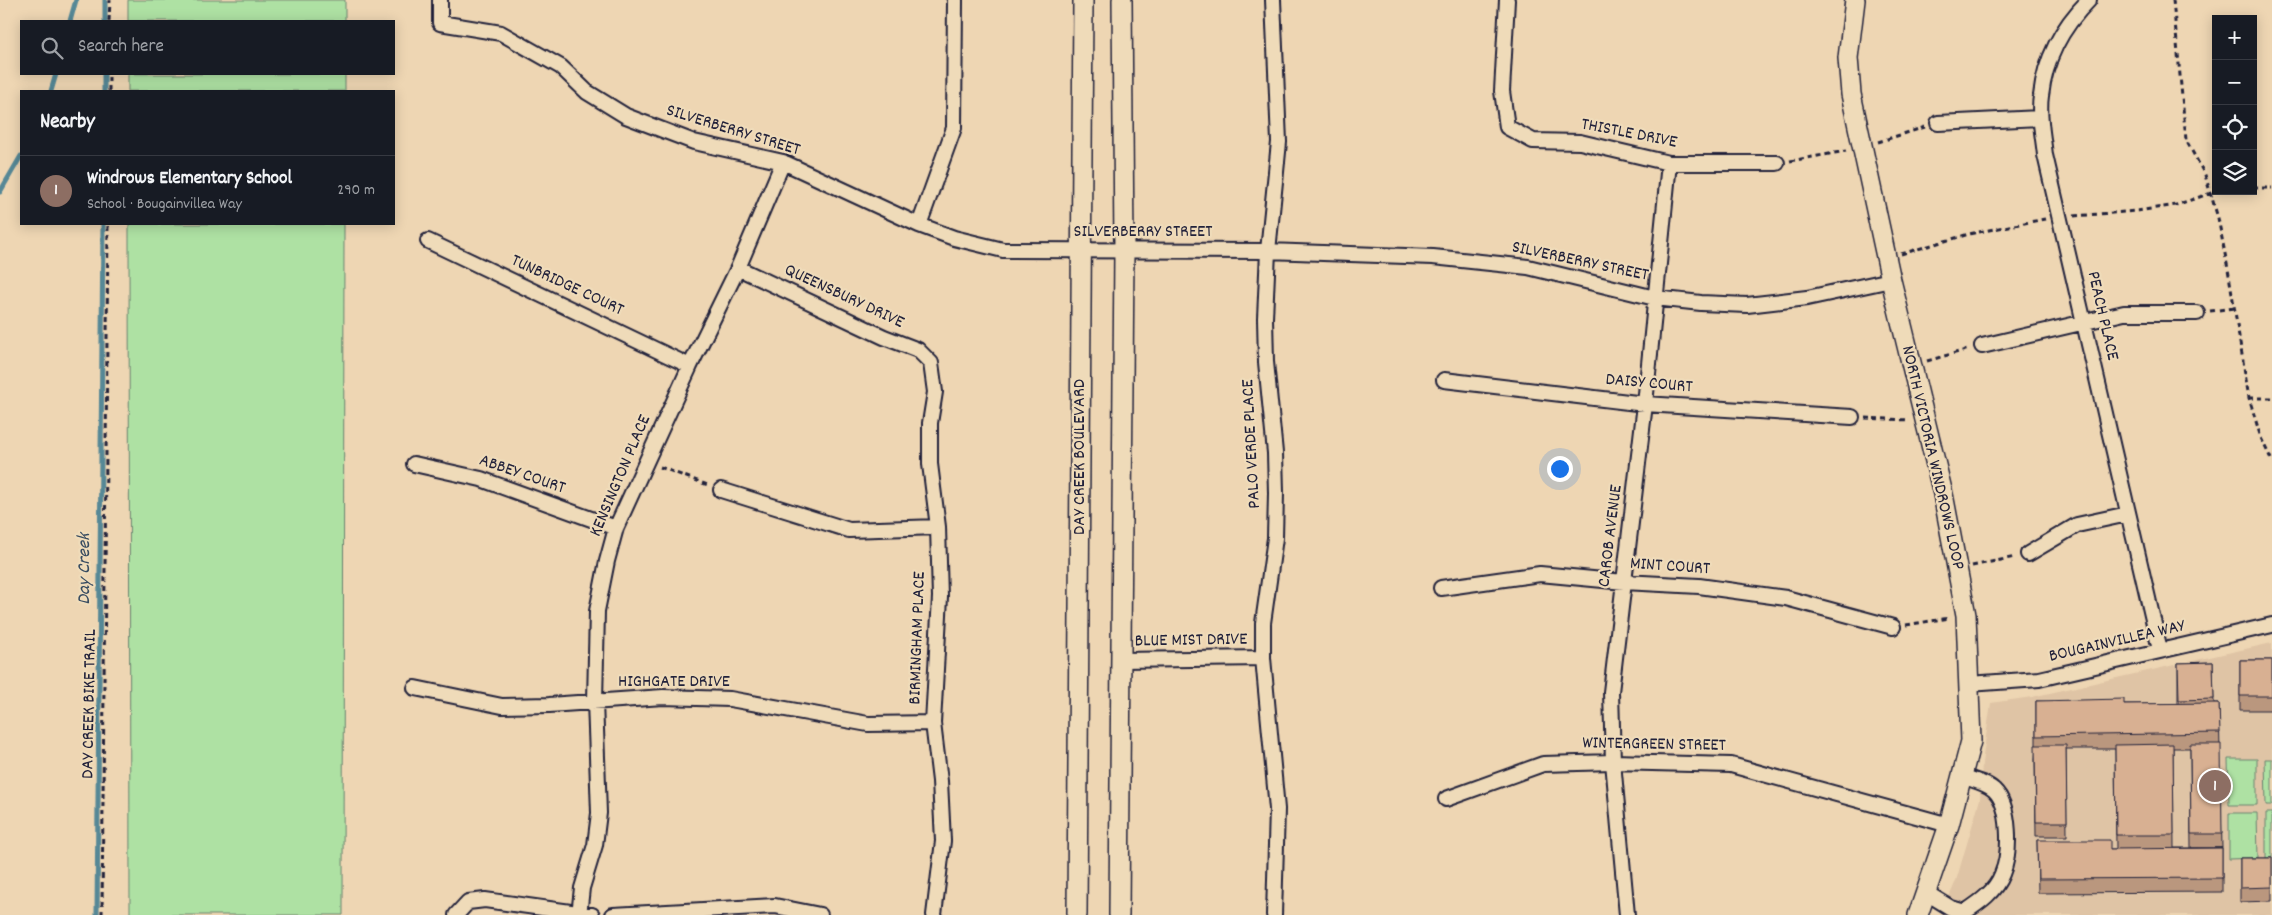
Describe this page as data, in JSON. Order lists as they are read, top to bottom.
{
  "streets": {
    "main road": ["DAY CREEK BOULEVARD", "NORTH VICTORIA WINDROWS LOOP"],
    "street": [
      "SILVERBERRY STREET",
      "THISTLE DRIVE",
      "TUNBRIDGE COURT",
      "QUEENSBURY DRIVE",
      "PEACH PLACE",
      "DAISY COURT",
      "PALO VERDE PLACE",
      "ABBEY COURT",
      "KENSINGTON PLACE",
      "CAROB AVENUE",
      "MINT COURT",
      "BIRMINGHAM PLACE",
      "BLUE MIST DRIVE",
      "BOUGAINVILLEA WAY",
      "HIGHGATE DRIVE",
      "WINTERGREEN STREET"
    ],
    "path": ["DAY CREEK BIKE TRAIL"]
  },
  "crossings": [
    ["SILVERBERRY STREET", "PALO VERDE PLACE"],
    ["SILVERBERRY STREET", "DAY CREEK BOULEVARD"],
    ["SILVERBERRY STREET", "NORTH VICTORIA WINDROWS LOOP"],
    ["SILVERBERRY STREET", "KENSINGTON PLACE"],
    ["SILVERBERRY STREET", "CAROB AVENUE"],
    ["THISTLE DRIVE", "CAROB AVENUE"],
    ["TUNBRIDGE COURT", "KENSINGTON PLACE"],
    ["QUEENSBURY DRIVE", "KENSINGTON PLACE"],
    ["QUEENSBURY DRIVE", "BIRMINGHAM PLACE"],
    ["PEACH PLACE", "BOUGAINVILLEA WAY"],
    ["DAISY COURT", "CAROB AVENUE"],
    ["PALO VERDE PLACE", "BLUE MIST DRIVE"],
    ["NORTH VICTORIA WINDROWS LOOP", "BOUGAINVILLEA WAY"],
    ["NORTH VICTORIA WINDROWS LOOP", "WINTERGREEN STREET"],
    ["ABBEY COURT", "KENSINGTON PLACE"],
    ["KENSINGTON PLACE", "HIGHGATE DRIVE"],
    ["CAROB AVENUE", "MINT COURT"],
    ["CAROB AVENUE", "WINTERGREEN STREET"],
    ["BIRMINGHAM PLACE", "HIGHGATE DRIVE"]
  ],
  "water": ["Day Creek"],
  "page": {
    "map_buttons": ["+", "−"],
    "search": "Search here",
    "heading": "Nearby",
    "list": [
      {
        "mark": "1",
        "name": "Windrows Elementary School",
        "note": "School · Bougainvillea Way",
        "value": "290 m"
      }
    ],
    "pins": "1"
  }
}
